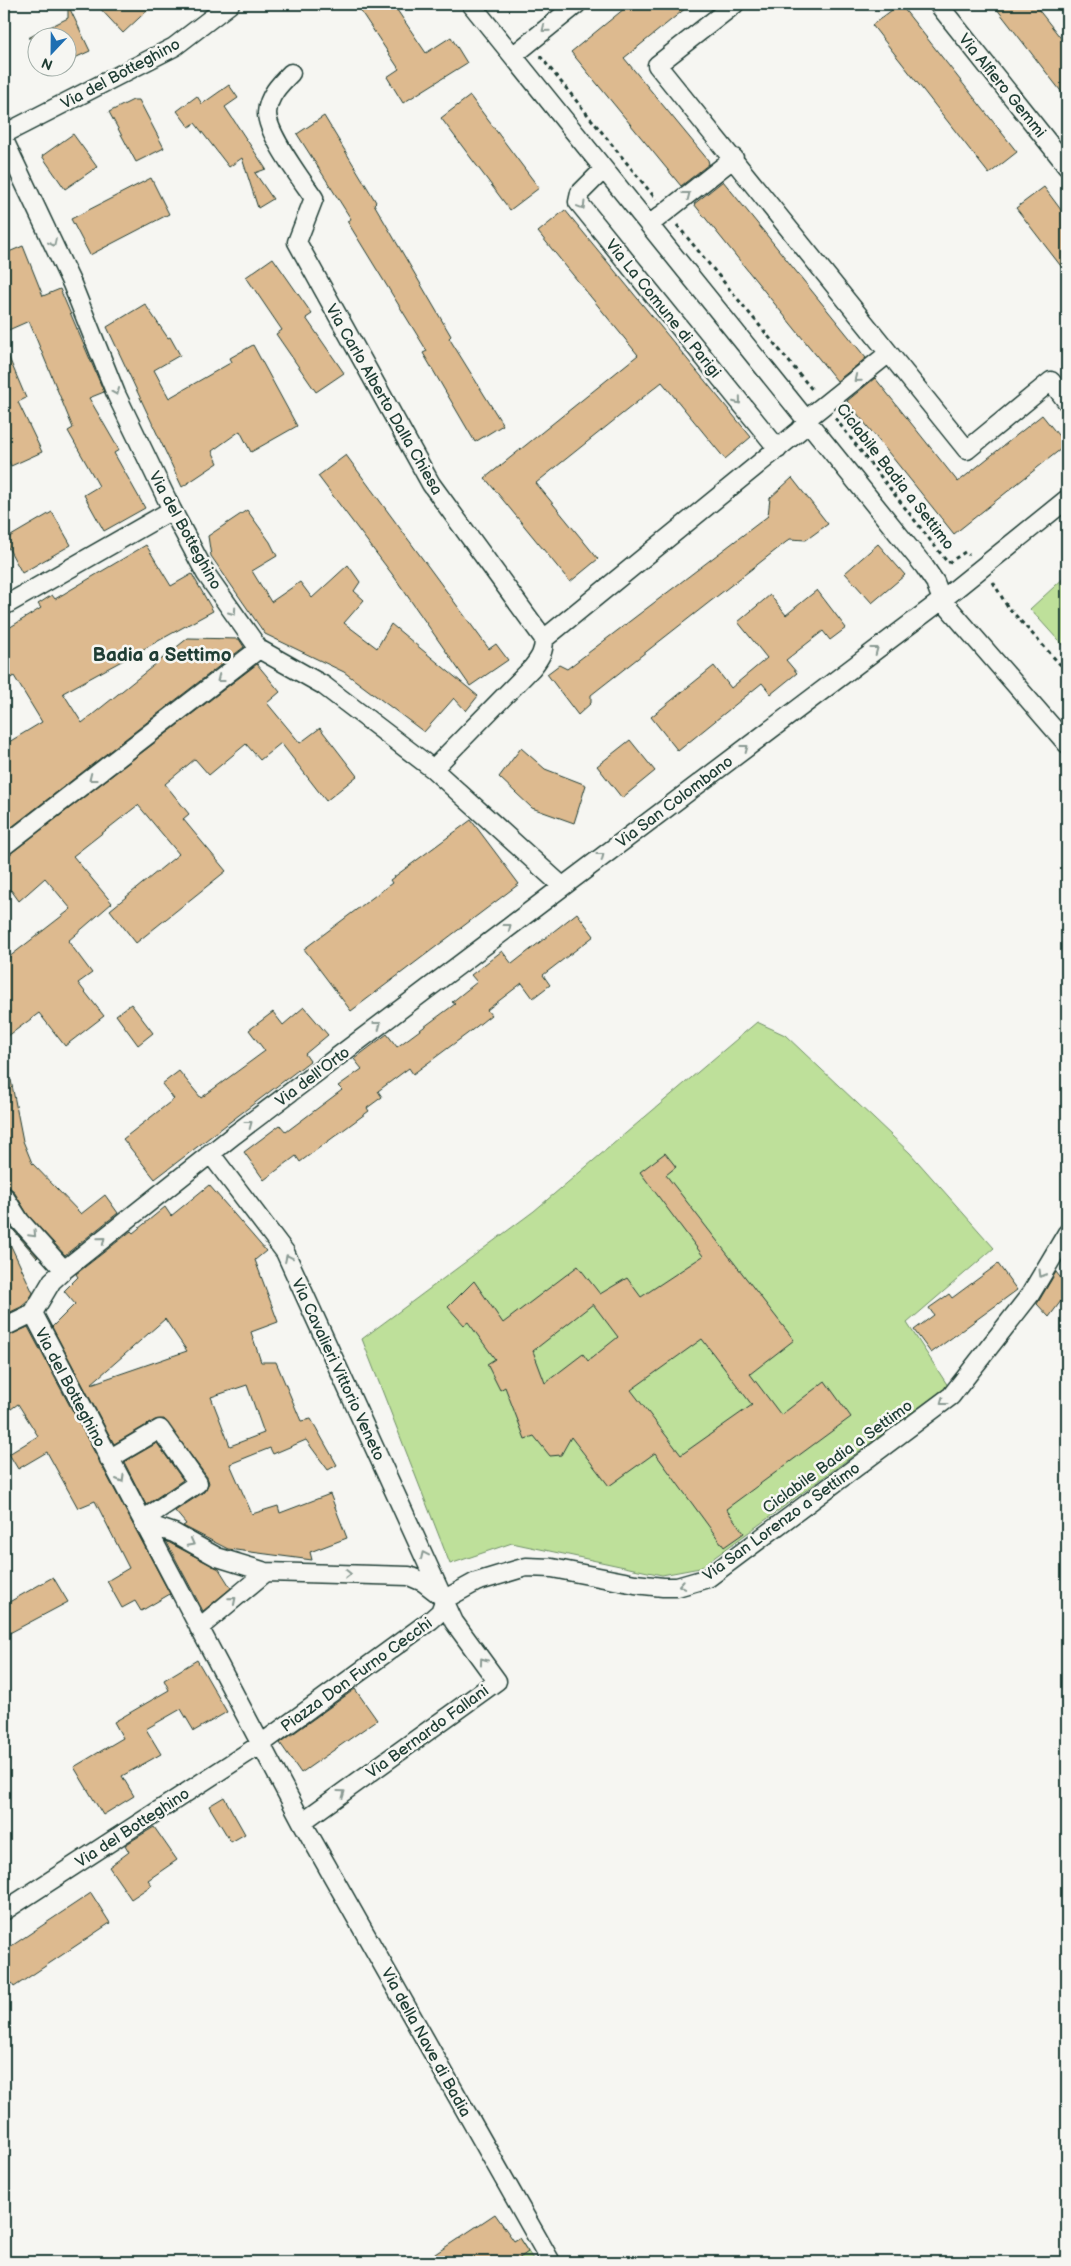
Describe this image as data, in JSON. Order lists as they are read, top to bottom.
{
  "streets": {
    "street": [
      "Via del Botteghino",
      "Via Alfiero Gemmi",
      "Via La Comune di Parigi",
      "Via Carlo Alberto Dalla Chiesa",
      "Via San Colombano",
      "Via dell'Orto",
      "Via Cavalieri Vittorio Veneto",
      "Via San Lorenzo a Settimo",
      "Piazza Don Furno Cecchi",
      "Via Bernardo Fallani",
      "Via della Nave di Badia"
    ],
    "path": ["Ciclabile Badia a Settimo"]
  },
  "crossings": [
    ["Via del Botteghino", "Via dell'Orto"],
    ["Via del Botteghino", "Piazza Don Furno Cecchi"],
    ["Via del Botteghino", "Via Bernardo Fallani"],
    ["Via del Botteghino", "Via della Nave di Badia"],
    ["Via San Colombano", "Via dell'Orto"],
    ["Via dell'Orto", "Via Cavalieri Vittorio Veneto"],
    ["Via Cavalieri Vittorio Veneto", "Via San Lorenzo a Settimo"],
    ["Via Cavalieri Vittorio Veneto", "Piazza Don Furno Cecchi"],
    ["Via Cavalieri Vittorio Veneto", "Via Bernardo Fallani"],
    ["Via San Lorenzo a Settimo", "Piazza Don Furno Cecchi"],
    ["Via San Lorenzo a Settimo", "Via Bernardo Fallani"],
    ["Piazza Don Furno Cecchi", "Via Bernardo Fallani"],
    ["Via Bernardo Fallani", "Via della Nave di Badia"]
  ],
  "one_way": [
    "Via San Colombano",
    "Via dell'Orto",
    "Via Cavalieri Vittorio Veneto",
    "Via San Lorenzo a Settimo"
  ],
  "districts": ["Badia a Settimo"],
  "north": "bottom"
}
